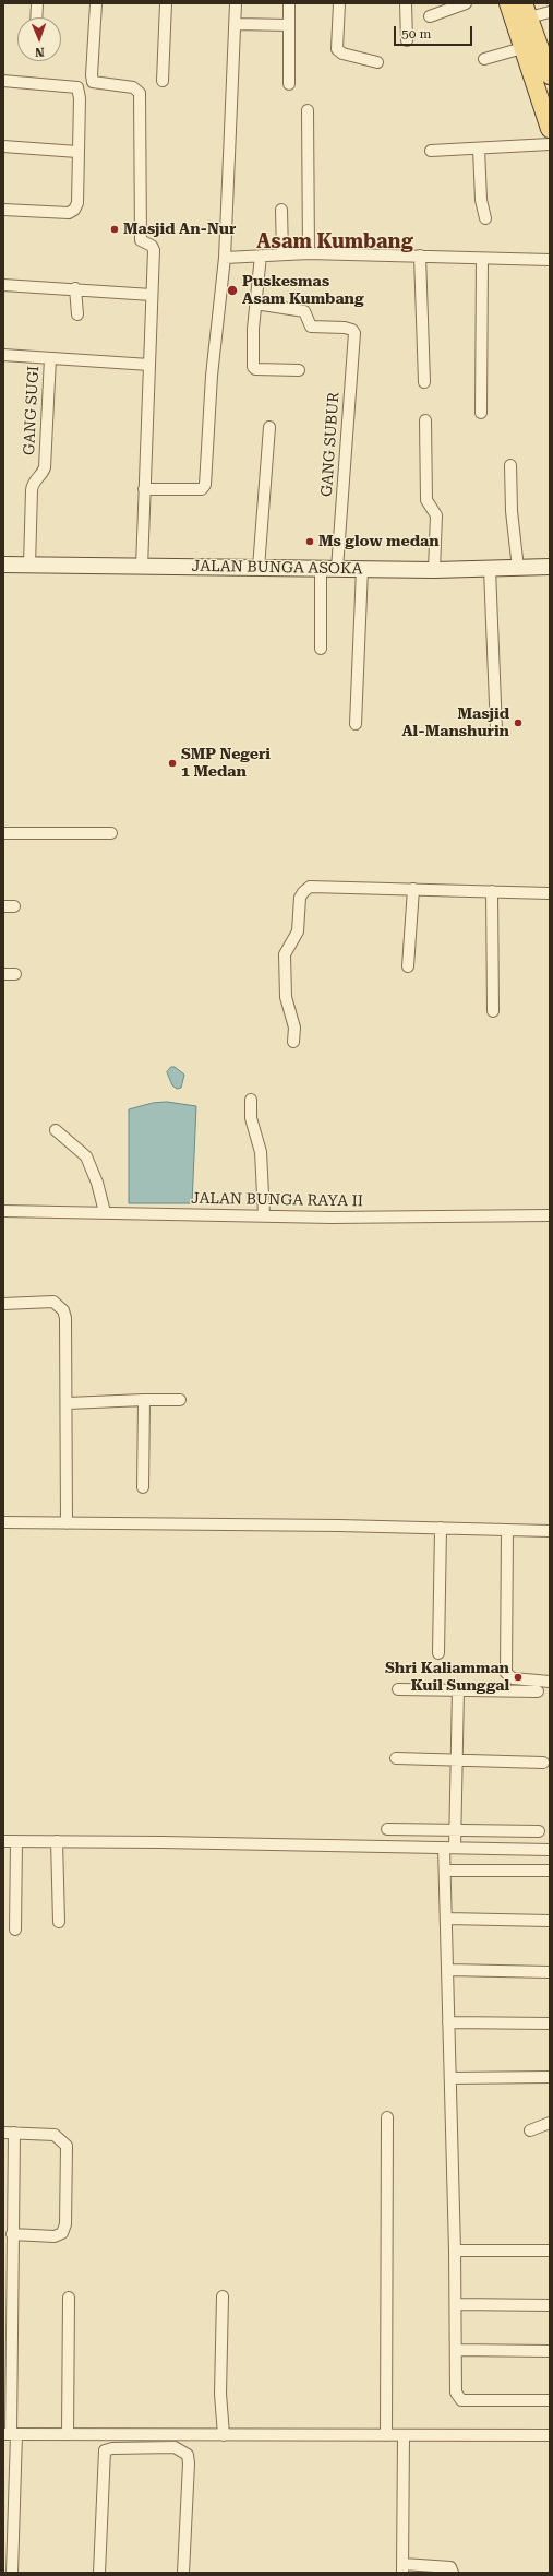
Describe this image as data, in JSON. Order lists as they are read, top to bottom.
{
  "streets": {
    "street": [
      "GANG SUGI",
      "GANG SUBUR",
      "JALAN BUNGA ASOKA",
      "JALAN BUNGA RAYA II"
    ]
  },
  "crossings": [
    ["GANG SUGI", "JALAN BUNGA ASOKA"],
    ["GANG SUBUR", "JALAN BUNGA ASOKA"]
  ],
  "districts": ["Asam Kumbang"],
  "places": [
    "Masjid An-Nur",
    "Puskesmas Asam Kumbang",
    "Ms glow medan",
    "Masjid Al-Manshurin",
    "SMP Negeri 1 Medan",
    "Shri Kaliamman Kuil Sunggal"
  ],
  "scale_bar": "50 m",
  "north": "bottom"
}
